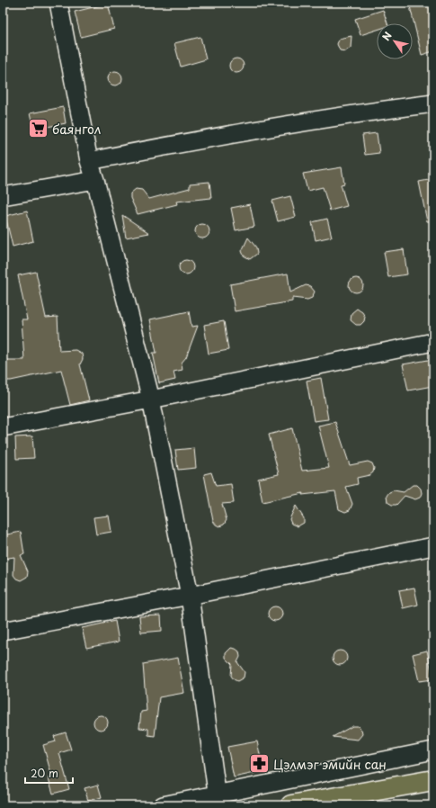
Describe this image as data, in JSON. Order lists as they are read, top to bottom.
{
  "places": {
    "supermarket": ["баянгол"],
    "pharmacy": ["Цэлмэг эмийн сан"]
  },
  "scale_bar": "20 m",
  "north": "top left"
}
